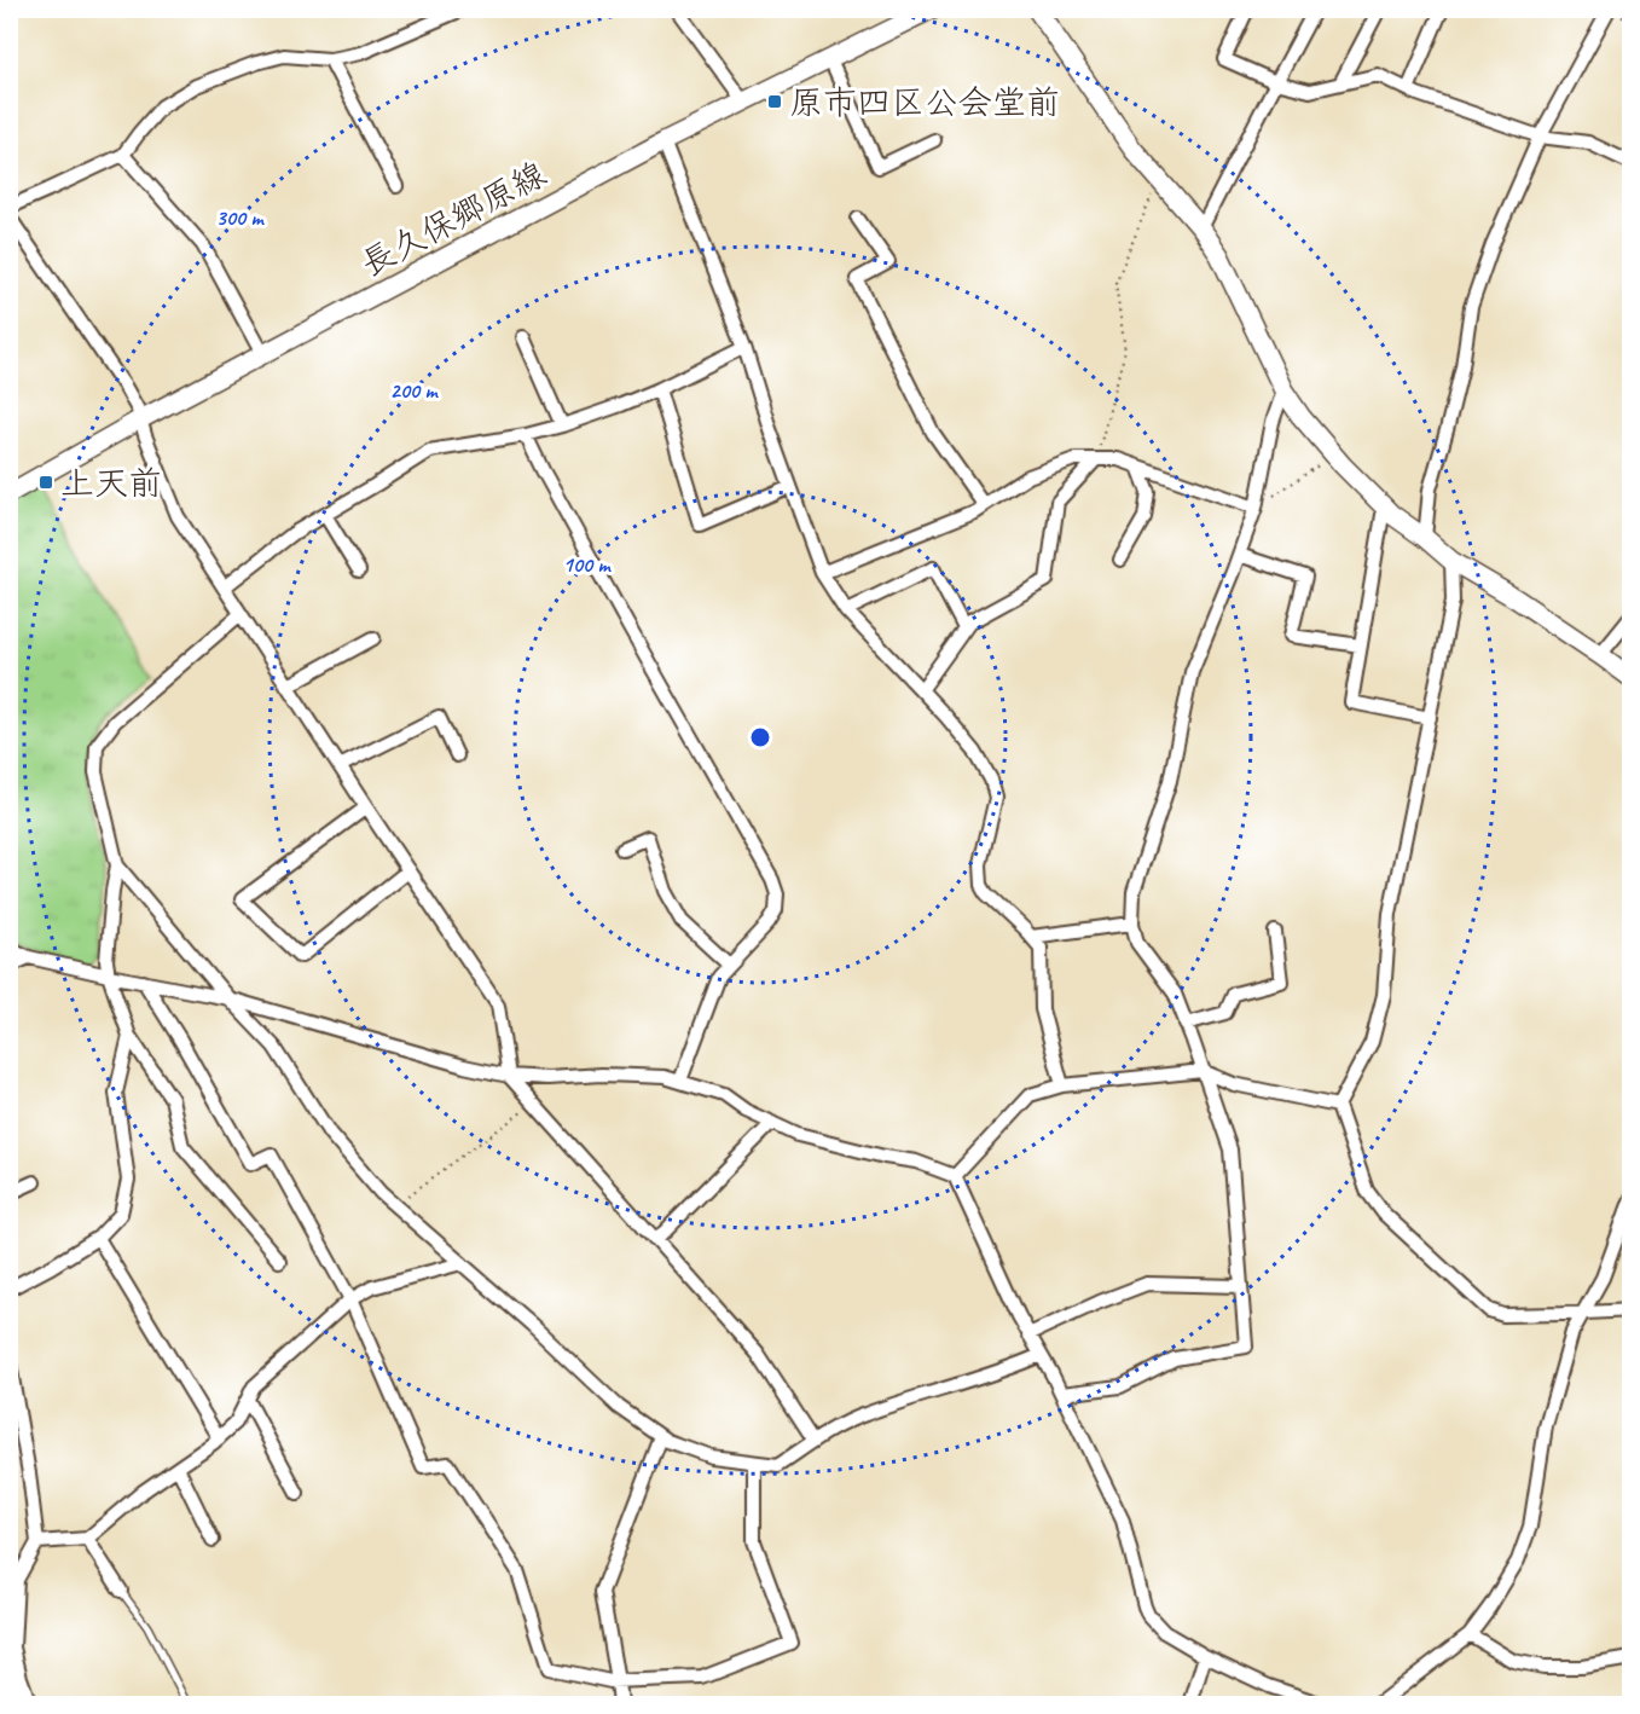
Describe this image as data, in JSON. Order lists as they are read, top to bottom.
{
  "streets": {
    "main road": ["長久保郷原線"]
  },
  "places": {
    "transit": ["原市四区公会堂前", "上天前"]
  },
  "rings": ["300 m", "200 m", "100 m"]
}
